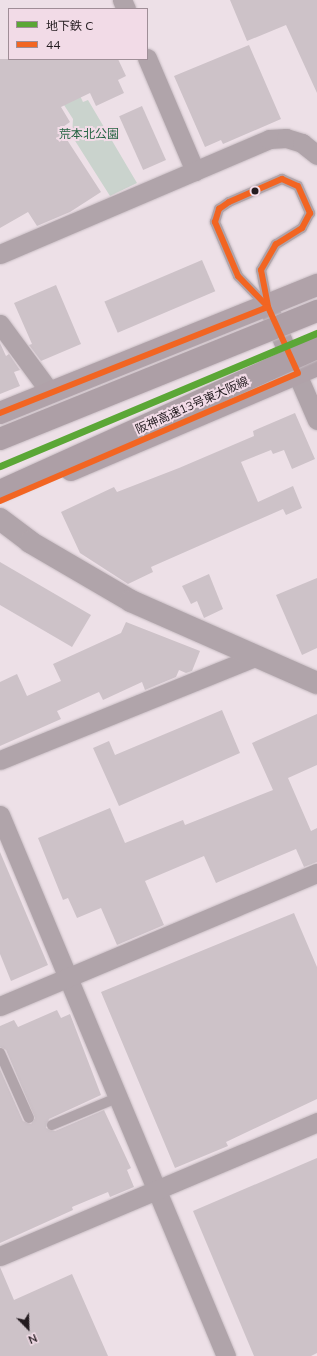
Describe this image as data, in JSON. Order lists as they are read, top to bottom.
{
  "streets": {
    "highway": ["阪神高速13号東大阪線"]
  },
  "parks": ["荒本北公園"],
  "lines": ["transit line 44", "metro line C"],
  "legend": ["地下鉄 C", "44"],
  "north": "bottom right"
}
